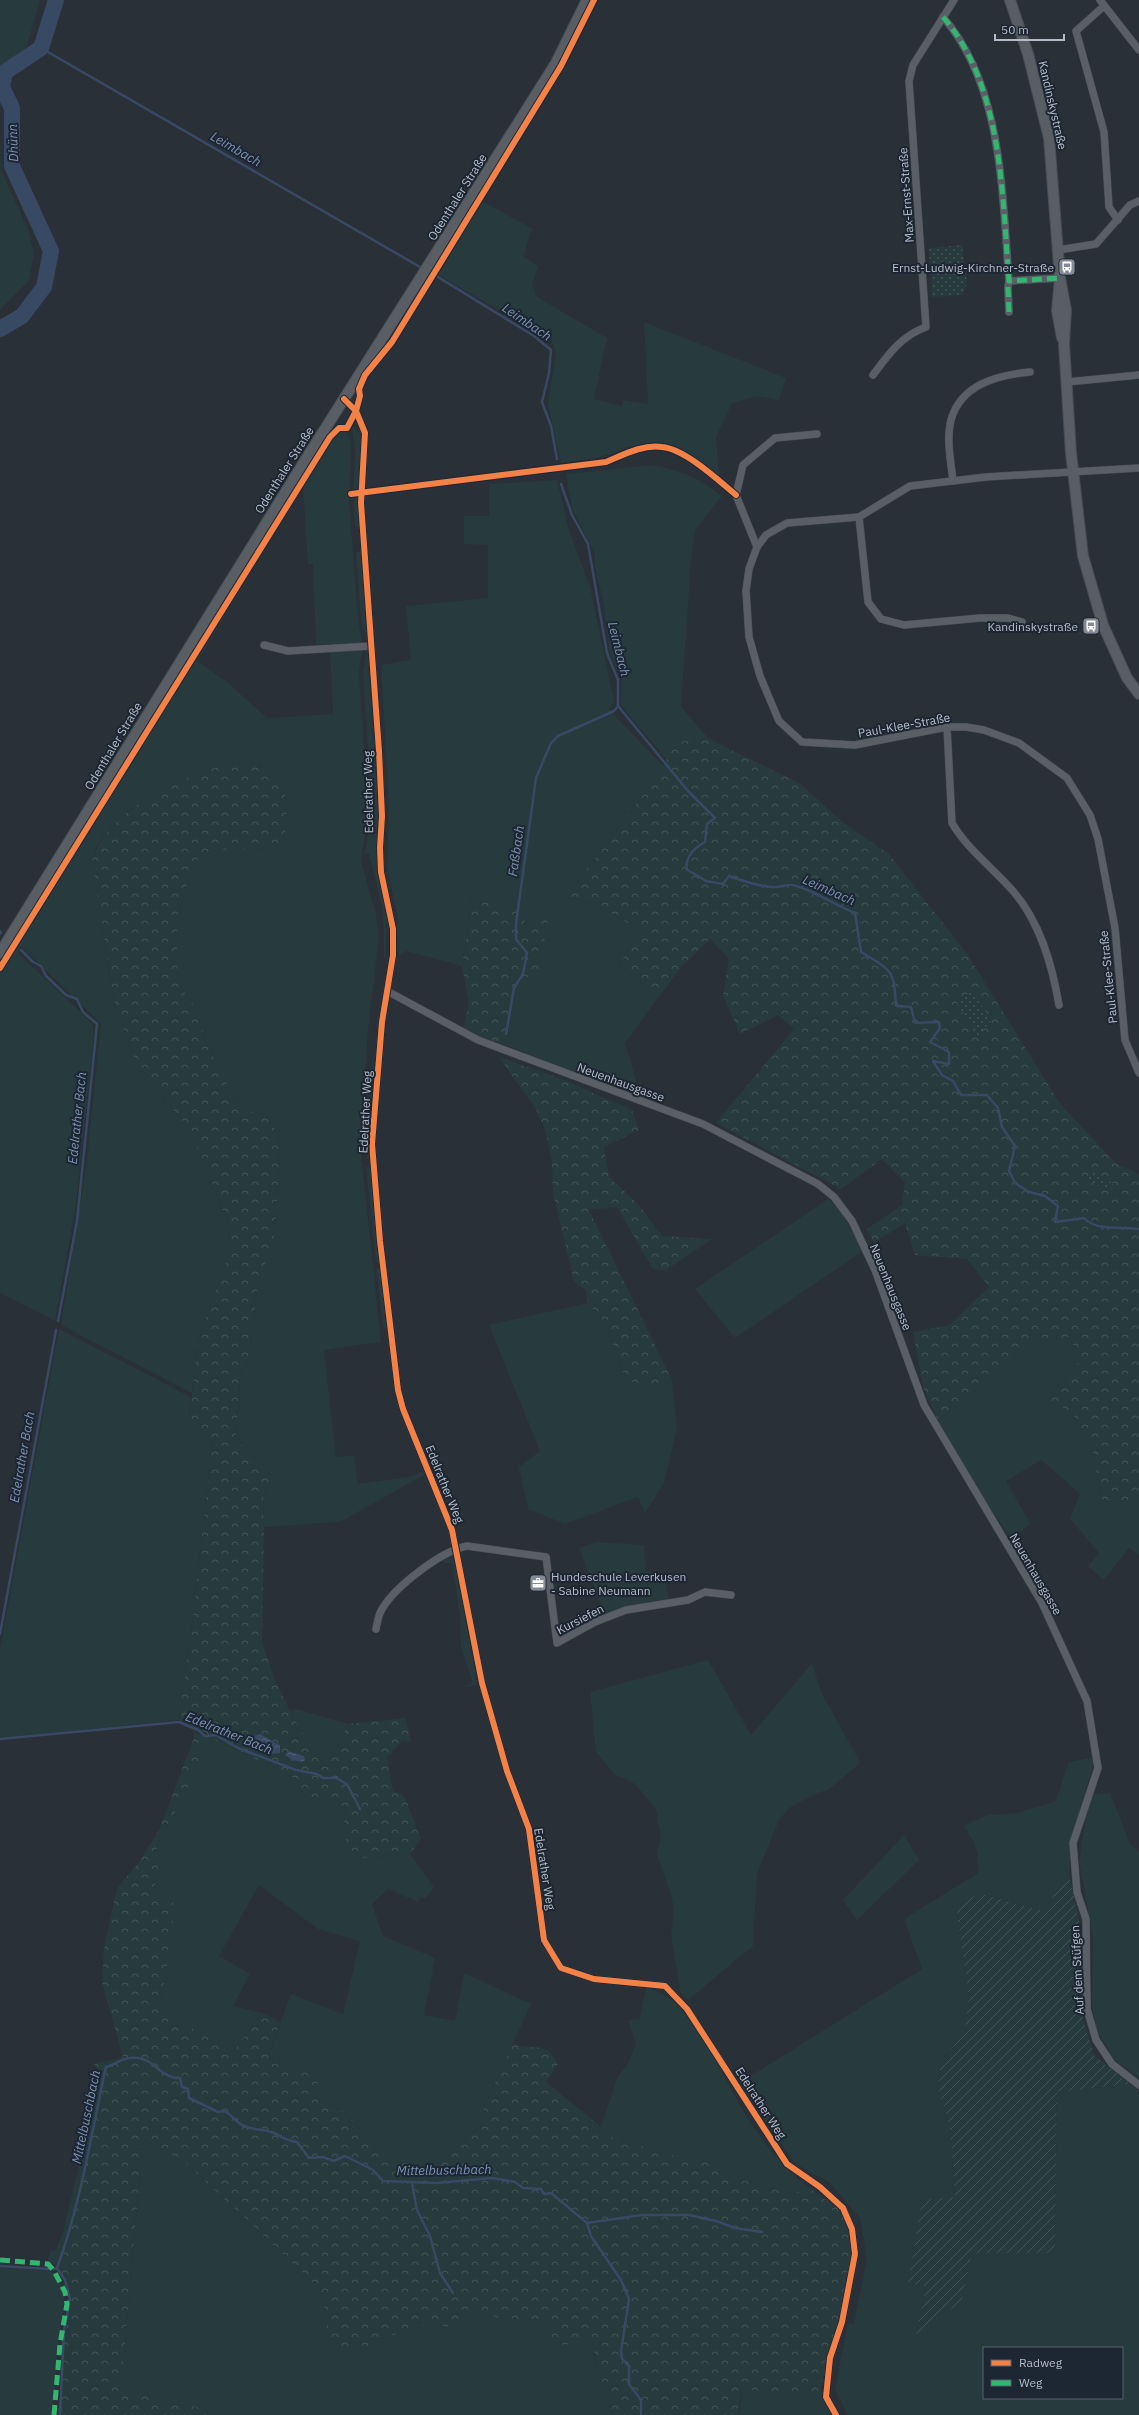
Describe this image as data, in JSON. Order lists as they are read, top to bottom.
{
  "streets": {
    "main road": ["Kandinskystraße", "Odenthaler Straße"],
    "street": [
      "Max-Ernst-Straße",
      "Paul-Klee-Straße",
      "Edelrather Weg",
      "Neuenhausgasse",
      "Kursiefen",
      "Auf dem Stüfgen"
    ]
  },
  "crossings": [
    ["Kandinskystraße", "Paul-Klee-Straße"],
    ["Odenthaler Straße", "Edelrather Weg"],
    ["Edelrather Weg", "Neuenhausgasse"],
    ["Edelrather Weg", "Kursiefen"],
    ["Neuenhausgasse", "Auf dem Stüfgen"]
  ],
  "water": [
    "Dhünn",
    "Leimbach",
    "Faßbach",
    "Edelrather Bach",
    "Mittelbuschbach"
  ],
  "places": {
    "bus stop": ["Ernst-Ludwig-Kirchner-Straße", "Kandinskystraße"],
    "office": ["Hundeschule Leverkusen - Sabine Neumann"]
  },
  "legend": ["Radweg", "Weg"],
  "scale_bar": "50 m"
}
